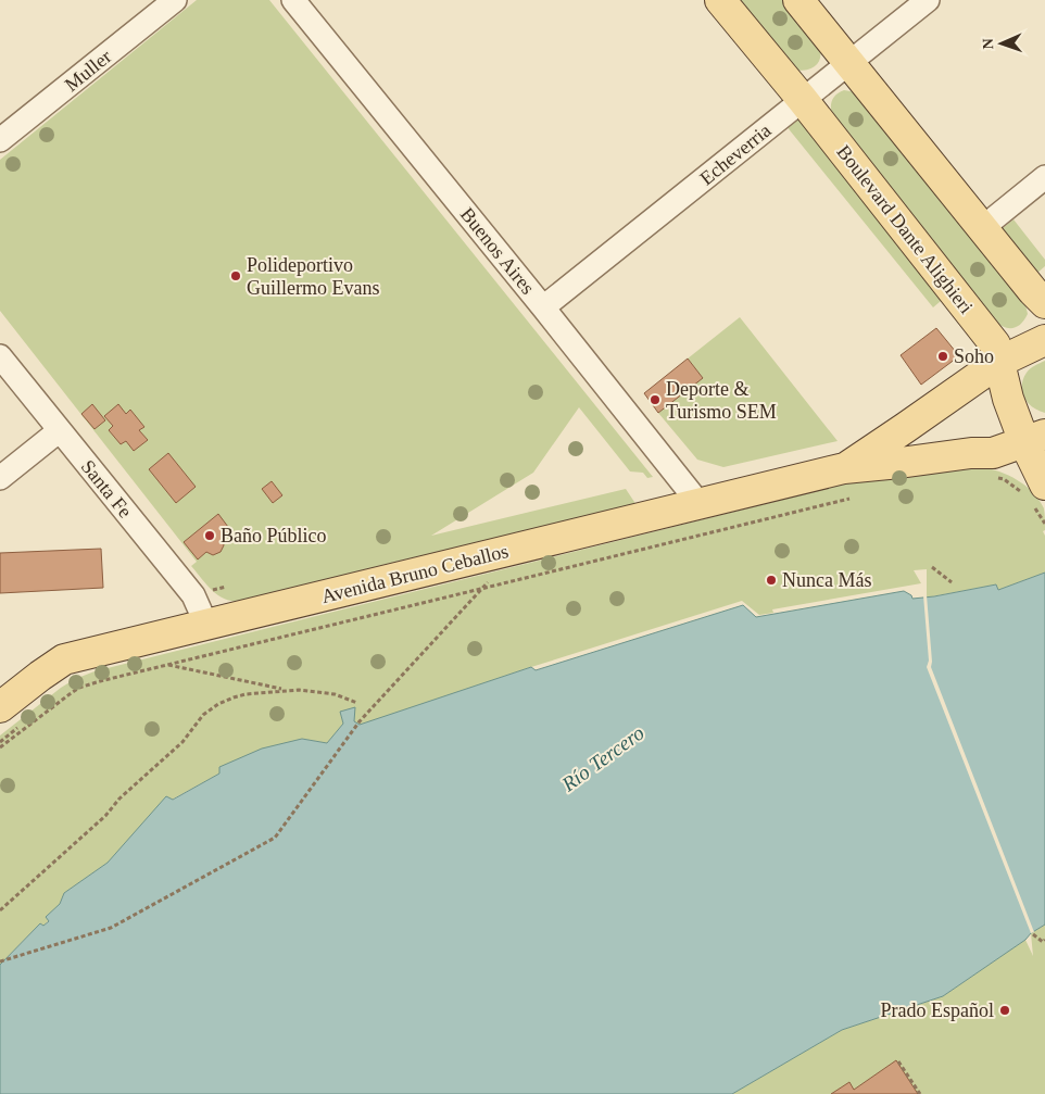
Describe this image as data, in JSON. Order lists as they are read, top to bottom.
{
  "streets": {
    "main road": ["Boulevard Dante Alighieri", "Avenida Bruno Ceballos"],
    "street": [
      "Muller",
      "Echeverria",
      "Buenos Aires",
      "Santa Fe"
    ]
  },
  "crossings": [
    ["Echeverria", "Boulevard Dante Alighieri"],
    ["Echeverria", "Buenos Aires"],
    ["Boulevard Dante Alighieri", "Avenida Bruno Ceballos"],
    ["Buenos Aires", "Avenida Bruno Ceballos"],
    ["Santa Fe", "Avenida Bruno Ceballos"]
  ],
  "water": ["Río Tercero"],
  "places": [
    "Polideportivo Guillermo Evans",
    "Soho",
    "Deporte & Turismo SEM",
    "Baño Público",
    "Nunca Más",
    "Prado Español"
  ],
  "north": "left"
}
